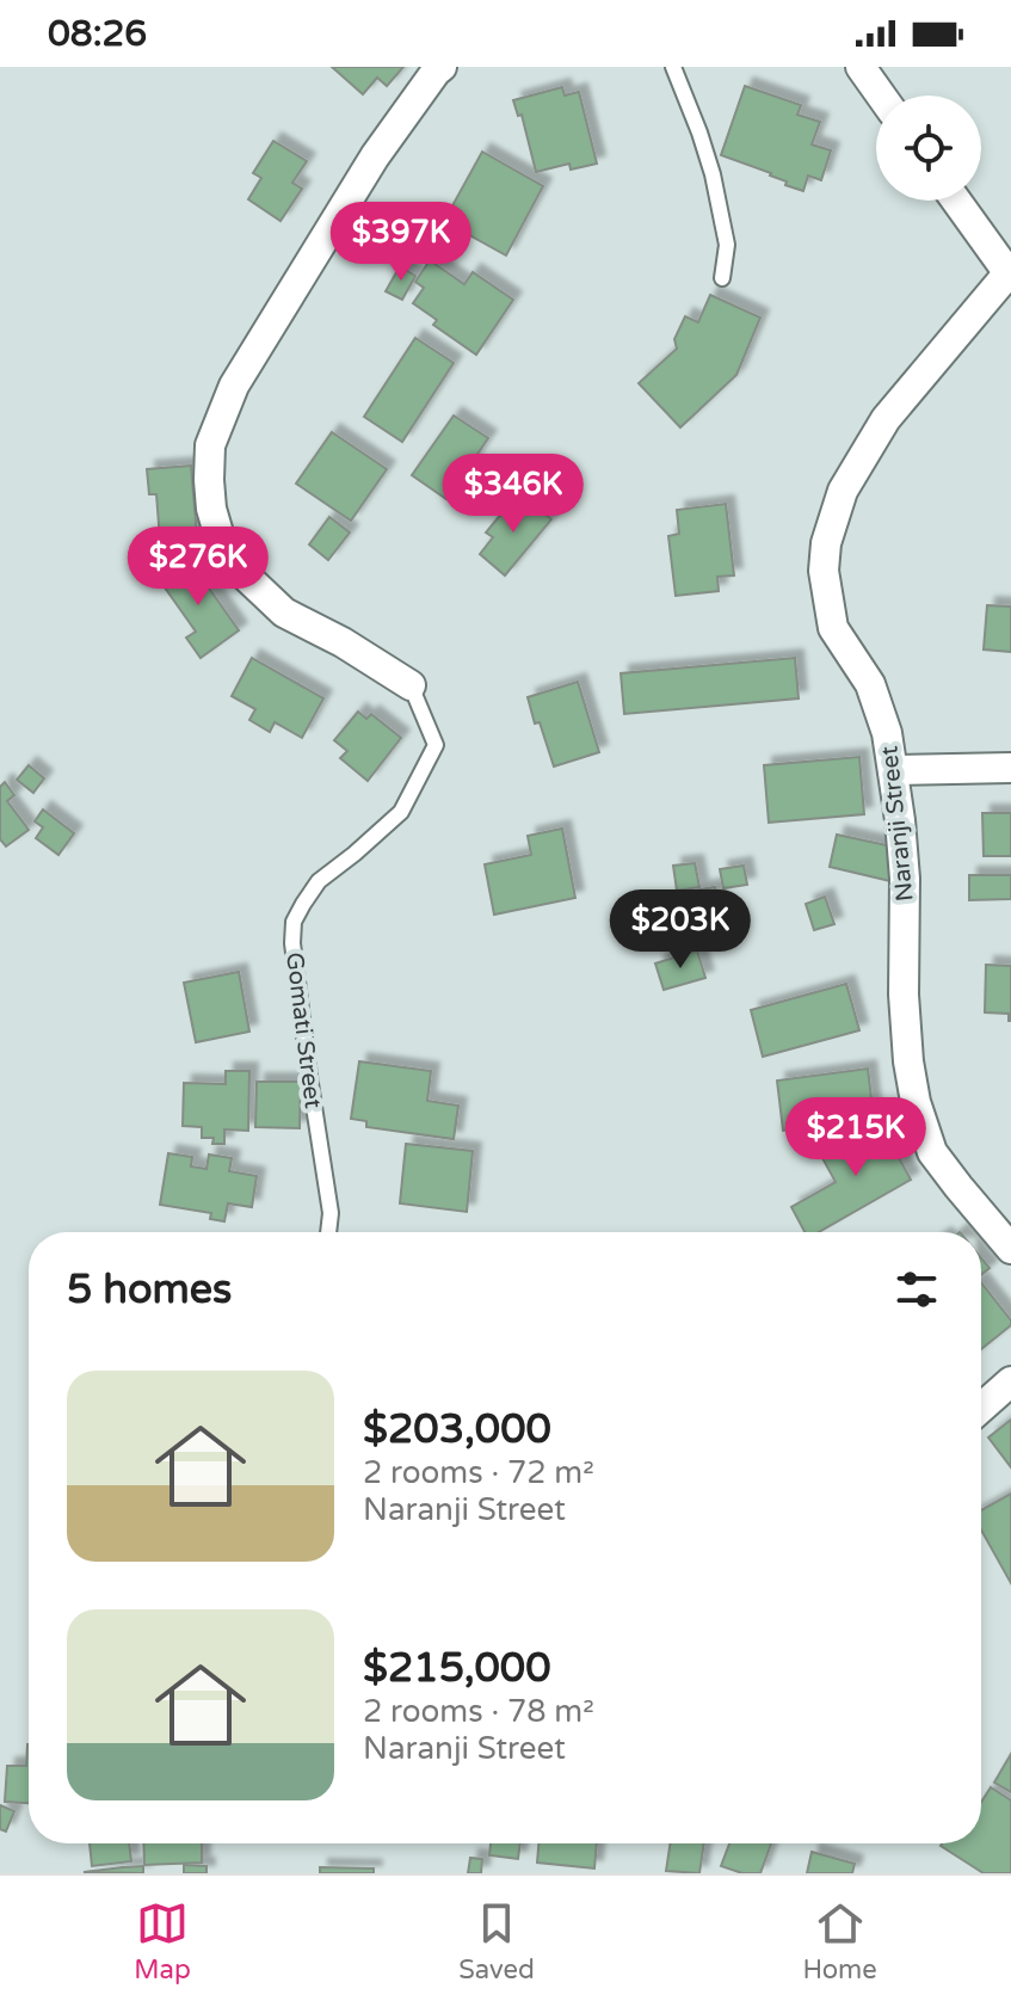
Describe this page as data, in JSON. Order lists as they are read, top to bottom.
{
  "streets": {
    "street": ["Naranji Street", "Gomati Street"]
  },
  "page": {
    "status": "08:26",
    "price": [
      "$397K",
      "$346K",
      "$276K",
      "$203K",
      "$215K"
    ],
    "heading": "5 homes",
    "list": [
      {
        "name": "$203,000",
        "note": "2 rooms · 72 m² · Naranji Street"
      },
      {
        "name": "$215,000",
        "note": "2 rooms · 78 m² · Naranji Street"
      }
    ],
    "tabs": ["Map", "Saved", "Home"]
  }
}
